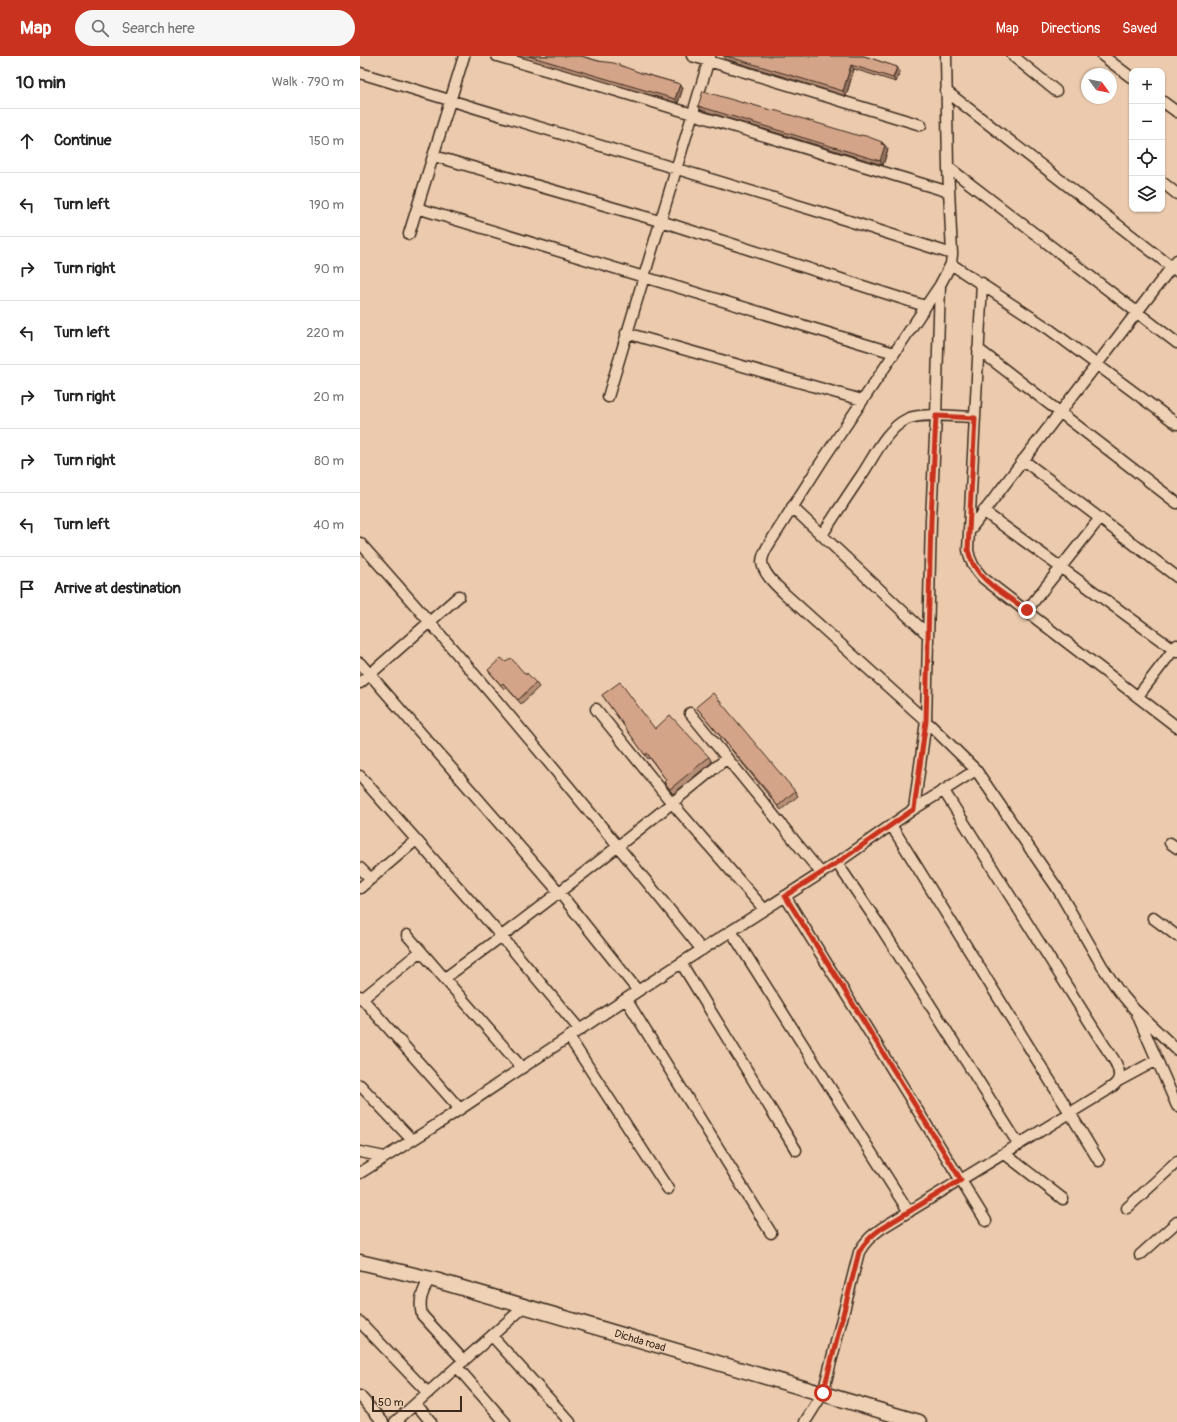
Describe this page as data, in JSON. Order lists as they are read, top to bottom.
{
  "streets": {
    "main road": ["Dichda road"]
  },
  "scale_bar": "50 m",
  "north": "bottom right",
  "page": {
    "header": "Map",
    "search": "Search here",
    "nav": ["Map", "Directions", "Saved"],
    "heading": ["10 min", "Walk · 790 m"],
    "map_buttons": ["+", "−"],
    "list": [
      ["Continue", "150 m"],
      ["Turn left", "190 m"],
      ["Turn right", "90 m"],
      ["Turn left", "220 m"],
      ["Turn right", "20 m"],
      ["Turn right", "80 m"],
      ["Turn left", "40 m"],
      "Arrive at destination"
    ],
    "scale": "50 m"
  }
}
